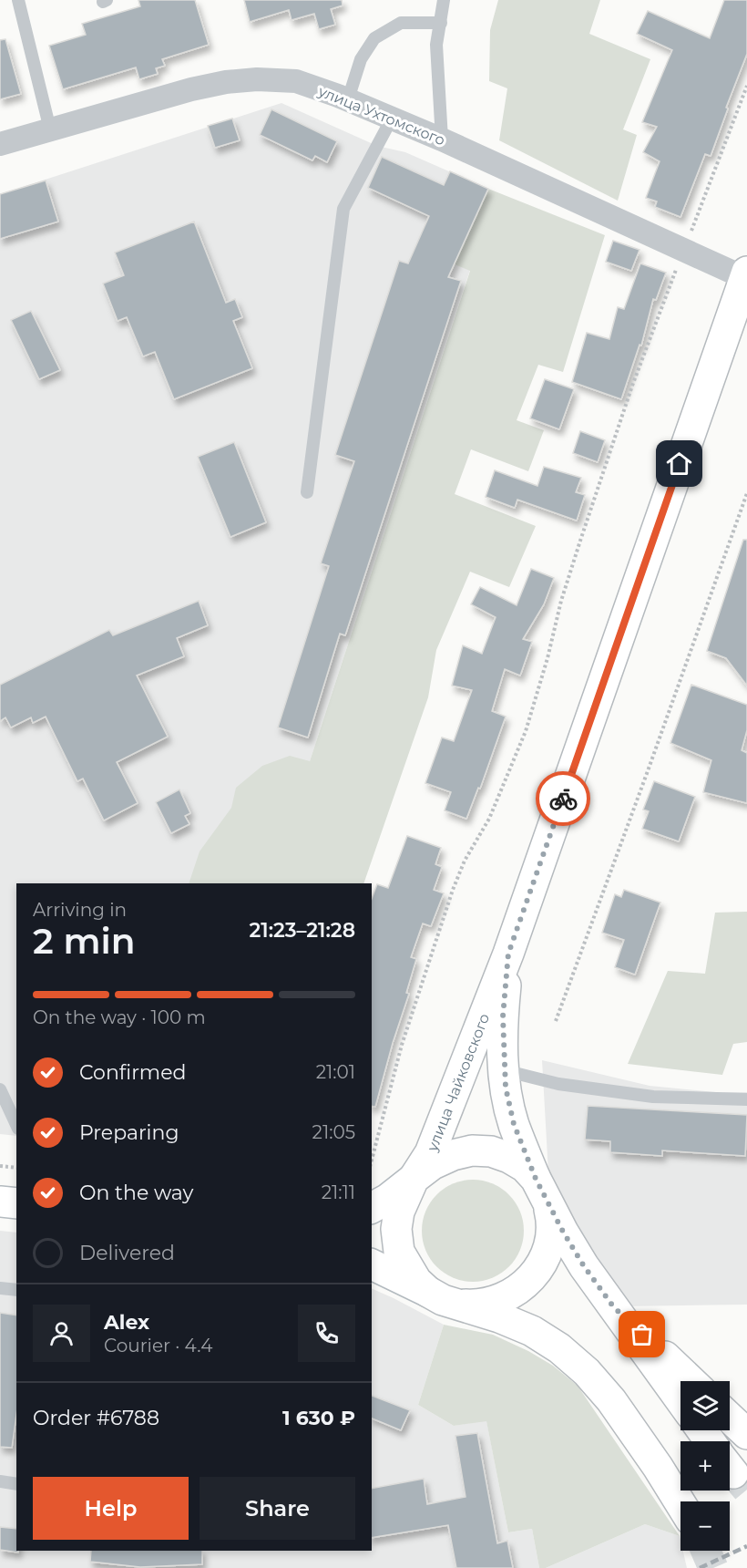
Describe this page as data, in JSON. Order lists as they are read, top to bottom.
{
  "streets": {
    "main road": ["улица Чайковского"],
    "street": ["улица Ухтомского"]
  },
  "crossings": [
    ["улица Ухтомского", "улица Чайковского"]
  ],
  "page": {
    "heading": ["2 min", "Arriving in", "21:23–21:28"],
    "panel": [
      "Alex",
      "Courier · 4.4",
      "Order #6788",
      "1 630 ₽"
    ],
    "bar": "On the way · 100 m",
    "list": [
      ["Confirmed", "21:01"],
      ["Preparing", "21:05"],
      ["On the way", "21:11"],
      "Delivered"
    ],
    "map_buttons": ["+", "−"],
    "buttons": ["Help", "Share"]
  }
}
